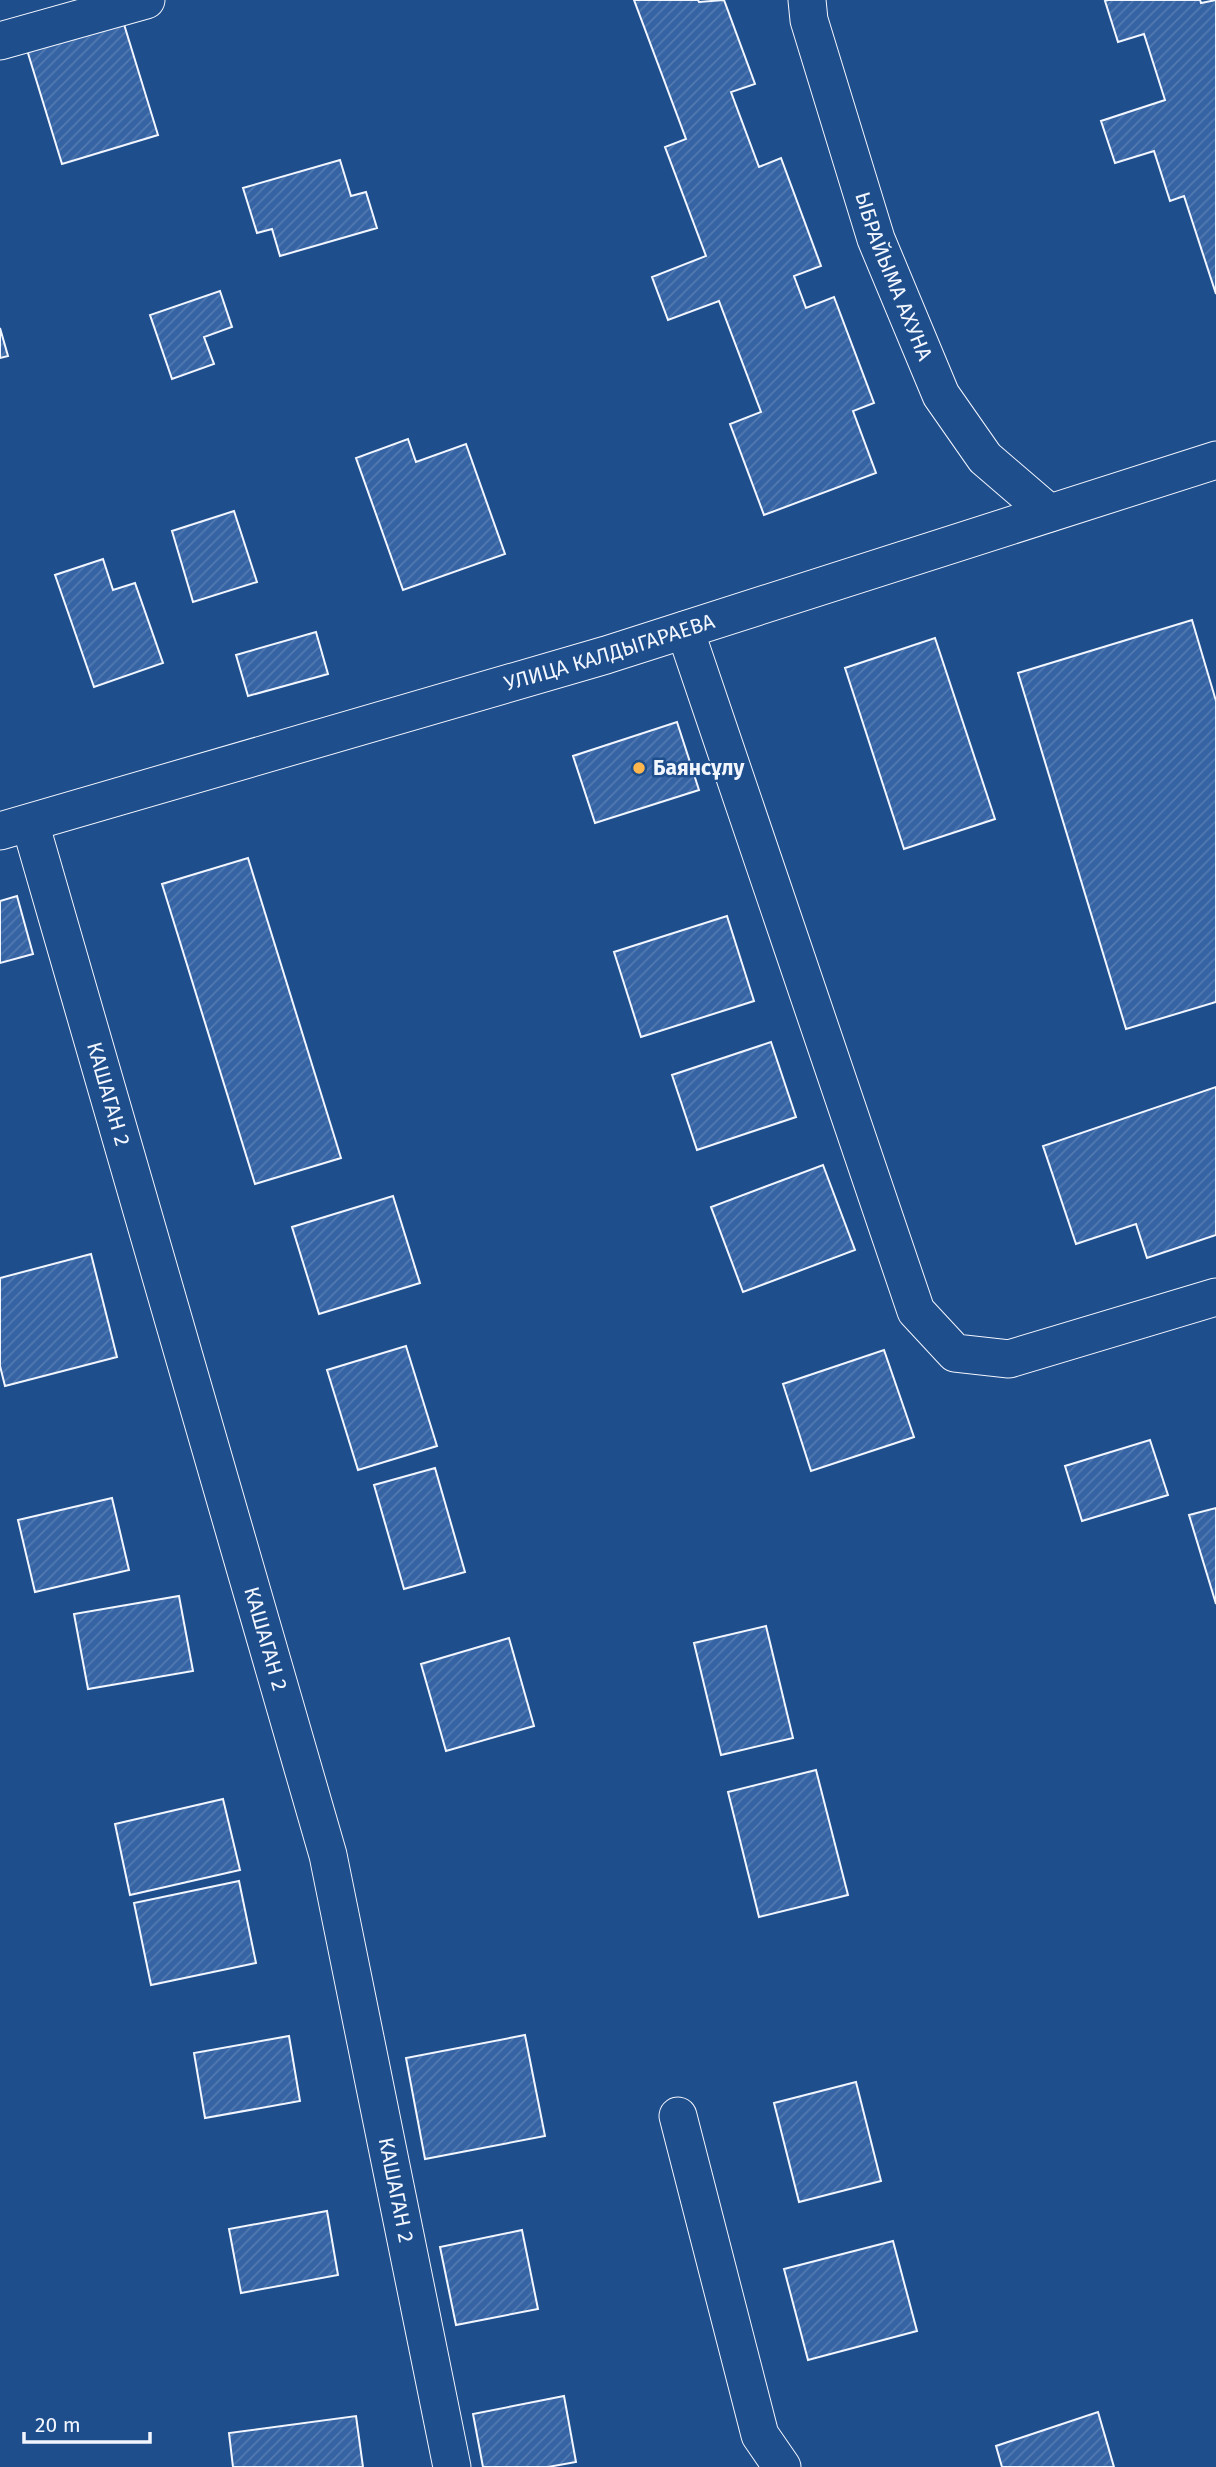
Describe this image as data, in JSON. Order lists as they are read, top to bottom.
{
  "streets": {
    "street": ["ЫБРАЙЫМА АХУНА", "УЛИЦА КАЛДЫГАРАЕВА", "КАШАГАН 2"]
  },
  "crossings": [
    ["ЫБРАЙЫМА АХУНА", "УЛИЦА КАЛДЫГАРАЕВА"],
    ["УЛИЦА КАЛДЫГАРАЕВА", "КАШАГАН 2"]
  ],
  "places": ["Баянсұлу"],
  "scale_bar": "20 m"
}
